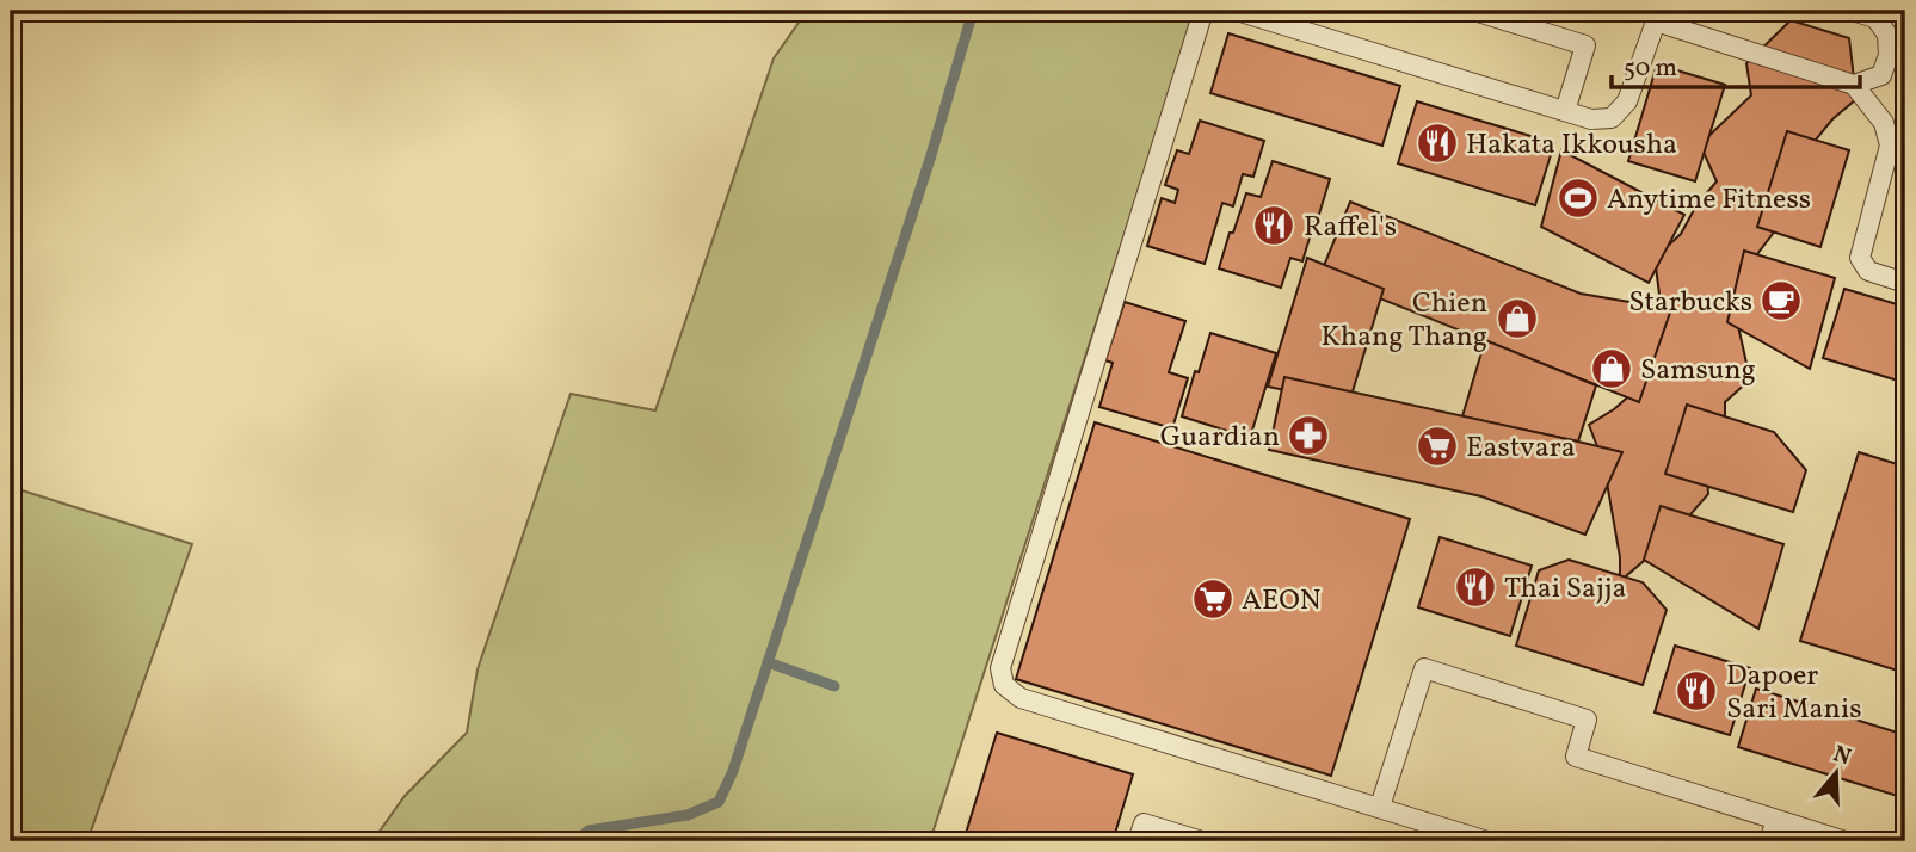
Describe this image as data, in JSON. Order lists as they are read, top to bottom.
{
  "places": {
    "restaurant": [
      "Hakata Ikkousha",
      "Raffel's",
      "Thai Sajja",
      "Dapoer Sari Manis"
    ],
    "sports": ["Anytime Fitness"],
    "cafe": ["Starbucks"],
    "shop": ["Chien Khang Thang", "Samsung"],
    "pharmacy": ["Guardian"],
    "supermarket": ["Eastvara", "AEON"]
  },
  "scale_bar": "50 m",
  "north": "top"
}
